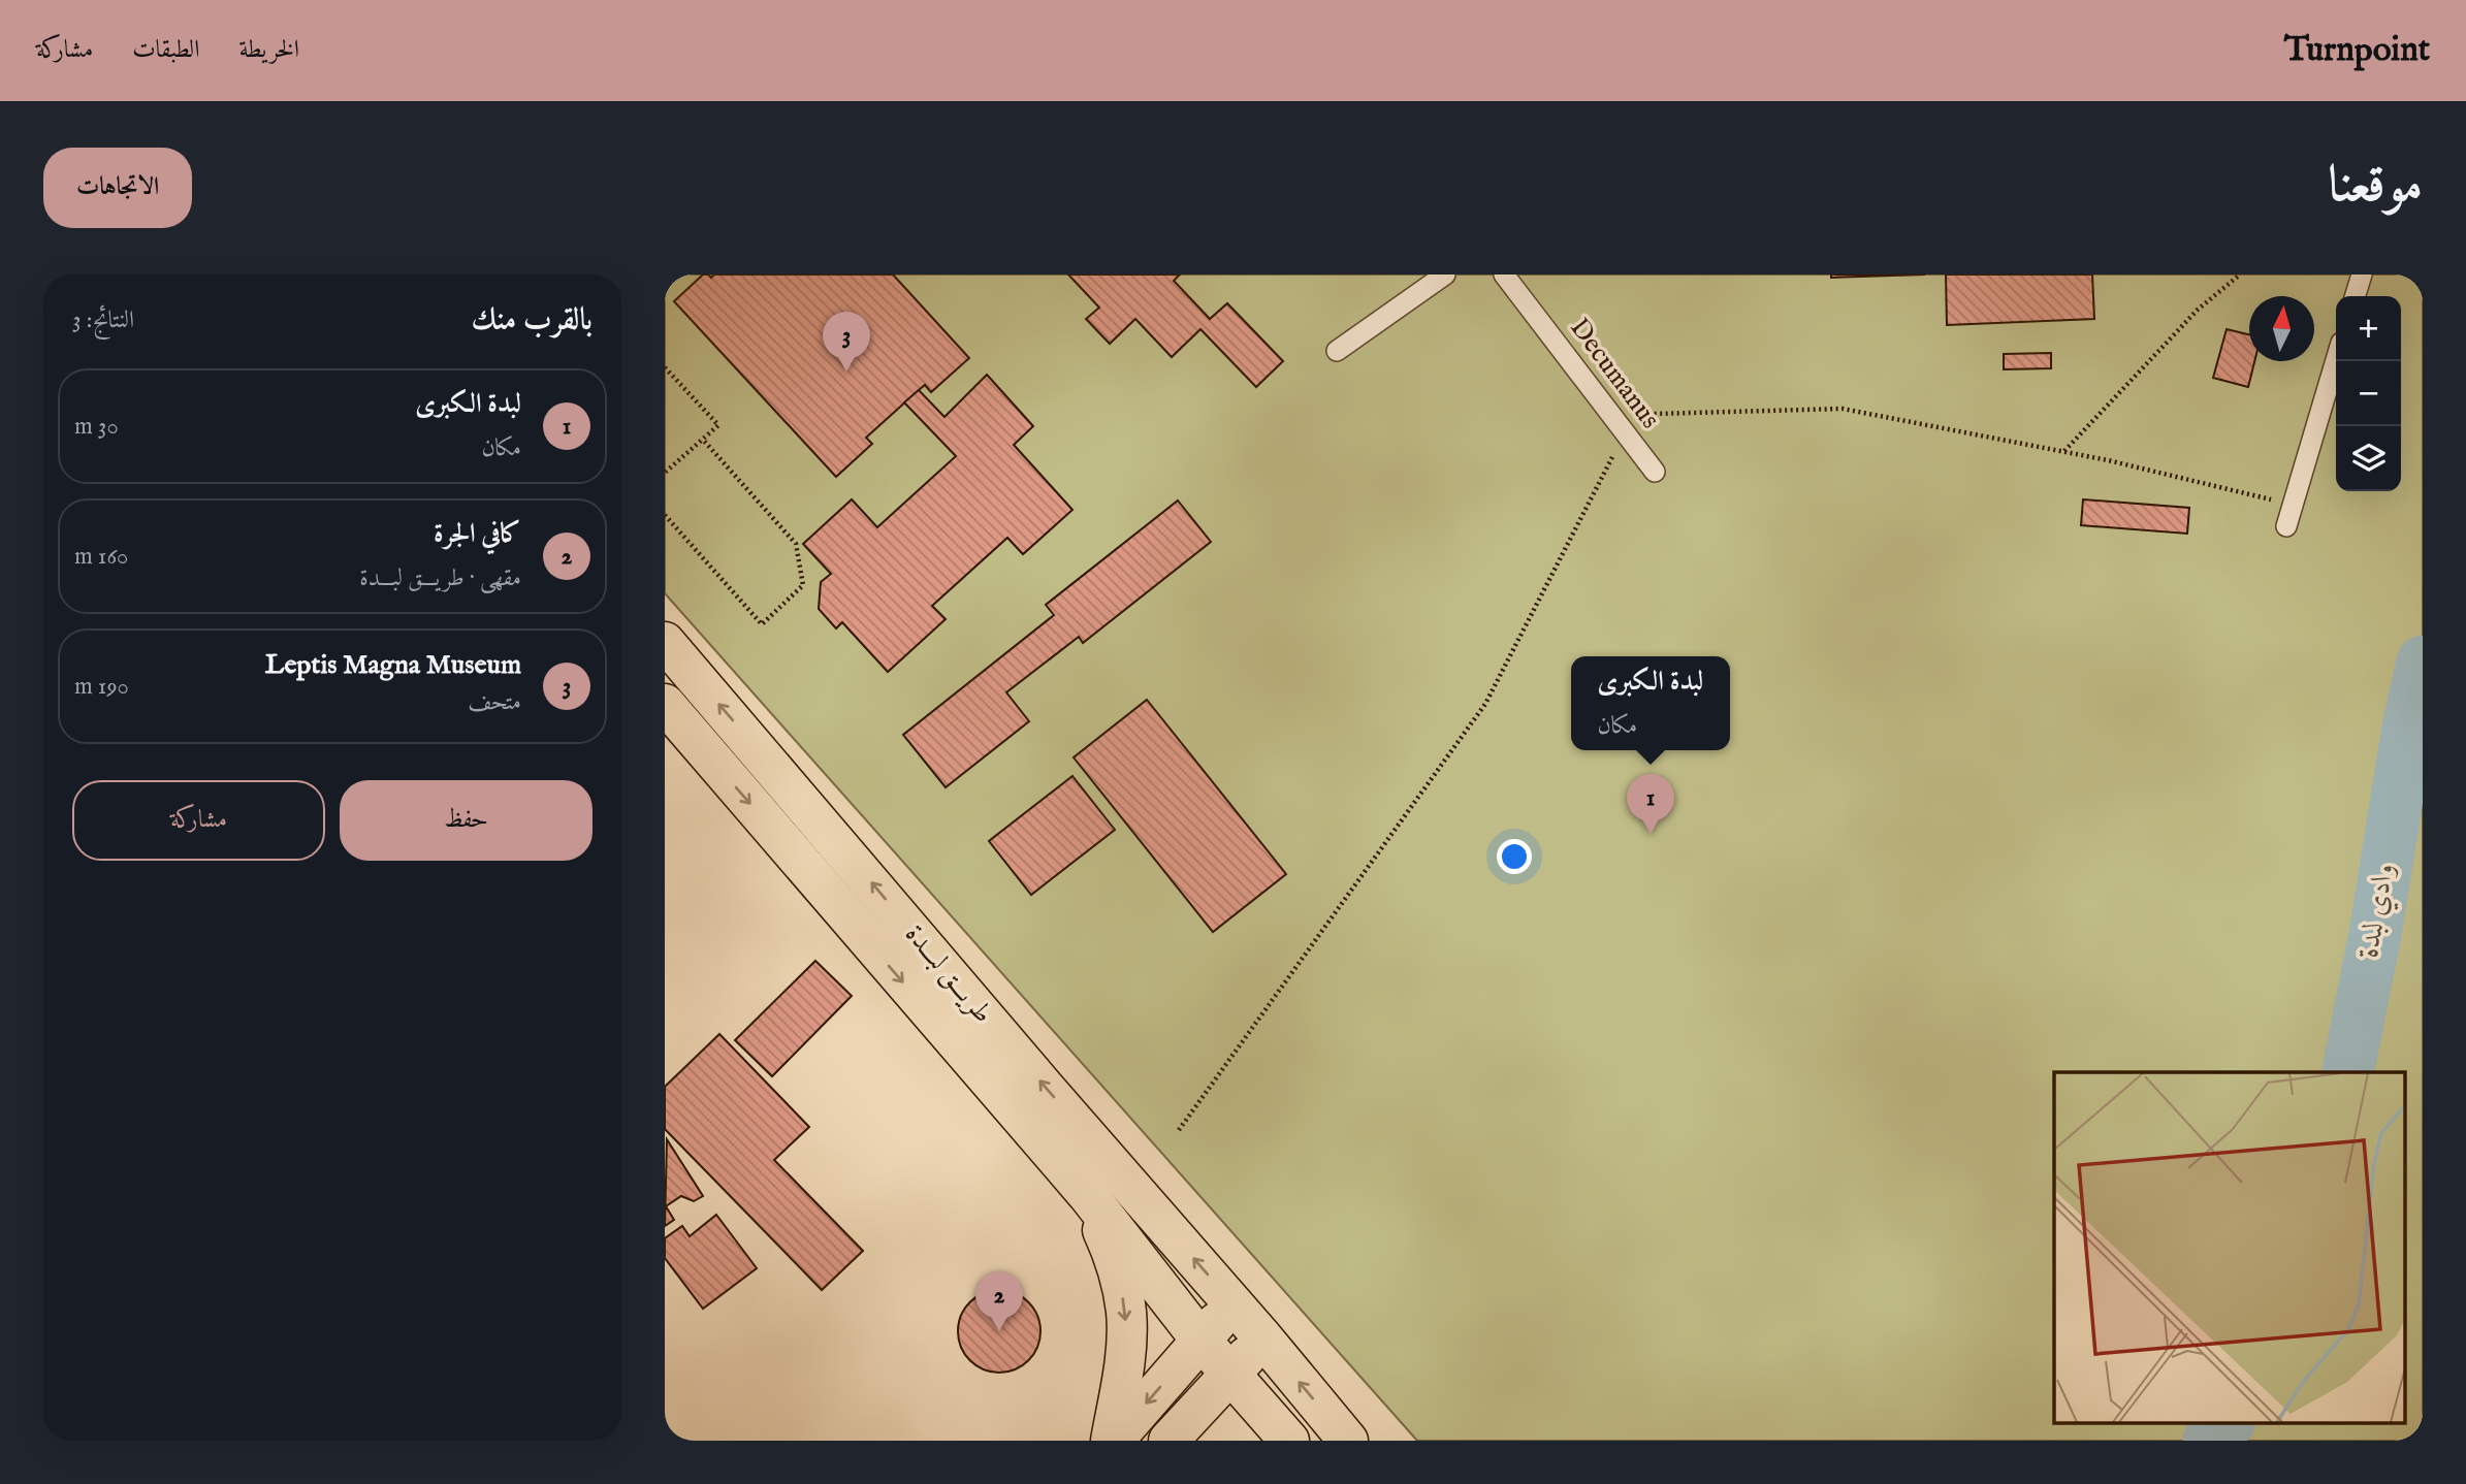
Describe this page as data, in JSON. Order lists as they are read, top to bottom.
{
  "streets": {
    "main road": ["طريـــق لبـــدة"],
    "street": ["Decumanus"]
  },
  "water": ["وادي لبدة"],
  "north": "top",
  "page": {
    "header": "Turnpoint",
    "nav": ["الخريطة", "الطبقات", "مشاركة"],
    "title": "موقعنا",
    "buttons": [
      "الاتجاهات",
      ["حفظ", "مشاركة"]
    ],
    "heading": ["بالقرب منك", "النتائج: 3"],
    "map_buttons": ["+", "−"],
    "pins": ["3", "1", "2"],
    "list": [
      {
        "mark": "1",
        "name": "لبدة الكبرى",
        "note": "مكان",
        "value": "30 m"
      },
      {
        "mark": "2",
        "name": "كافي الجرة",
        "note": "مقهى · طريـــق لبـــدة",
        "value": "160 m"
      },
      {
        "mark": "3",
        "name": "Leptis Magna Museum",
        "note": "متحف",
        "value": "190 m"
      }
    ],
    "popup": ["لبدة الكبرى", "مكان"]
  }
}
